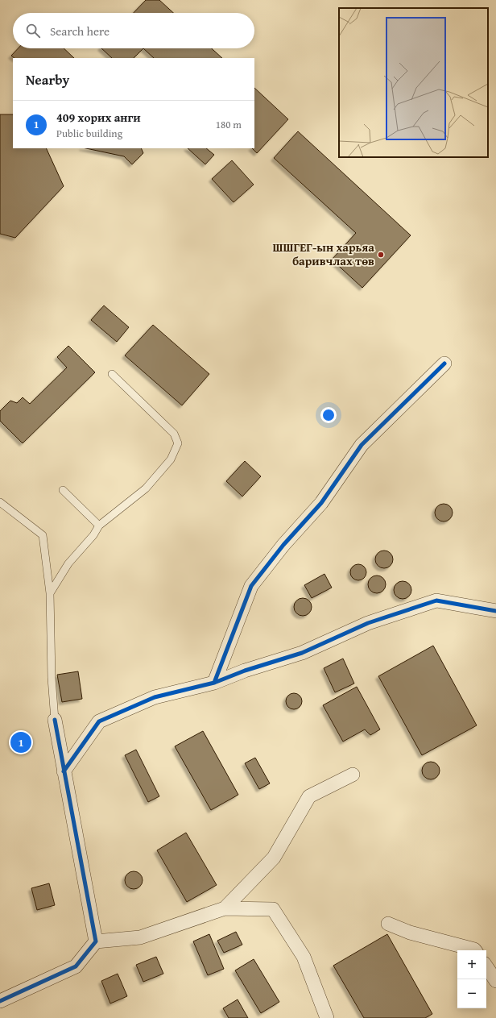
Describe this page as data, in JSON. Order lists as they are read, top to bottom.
{
  "places": ["ШШГЕГ-ын харьяа баривчлах төв"],
  "page": {
    "search": "Search here",
    "heading": "Nearby",
    "list": [
      {
        "mark": "1",
        "name": "409 хорих анги",
        "note": "Public building",
        "value": "180 m"
      }
    ],
    "pins": "1",
    "map_buttons": ["+", "−"]
  }
}
